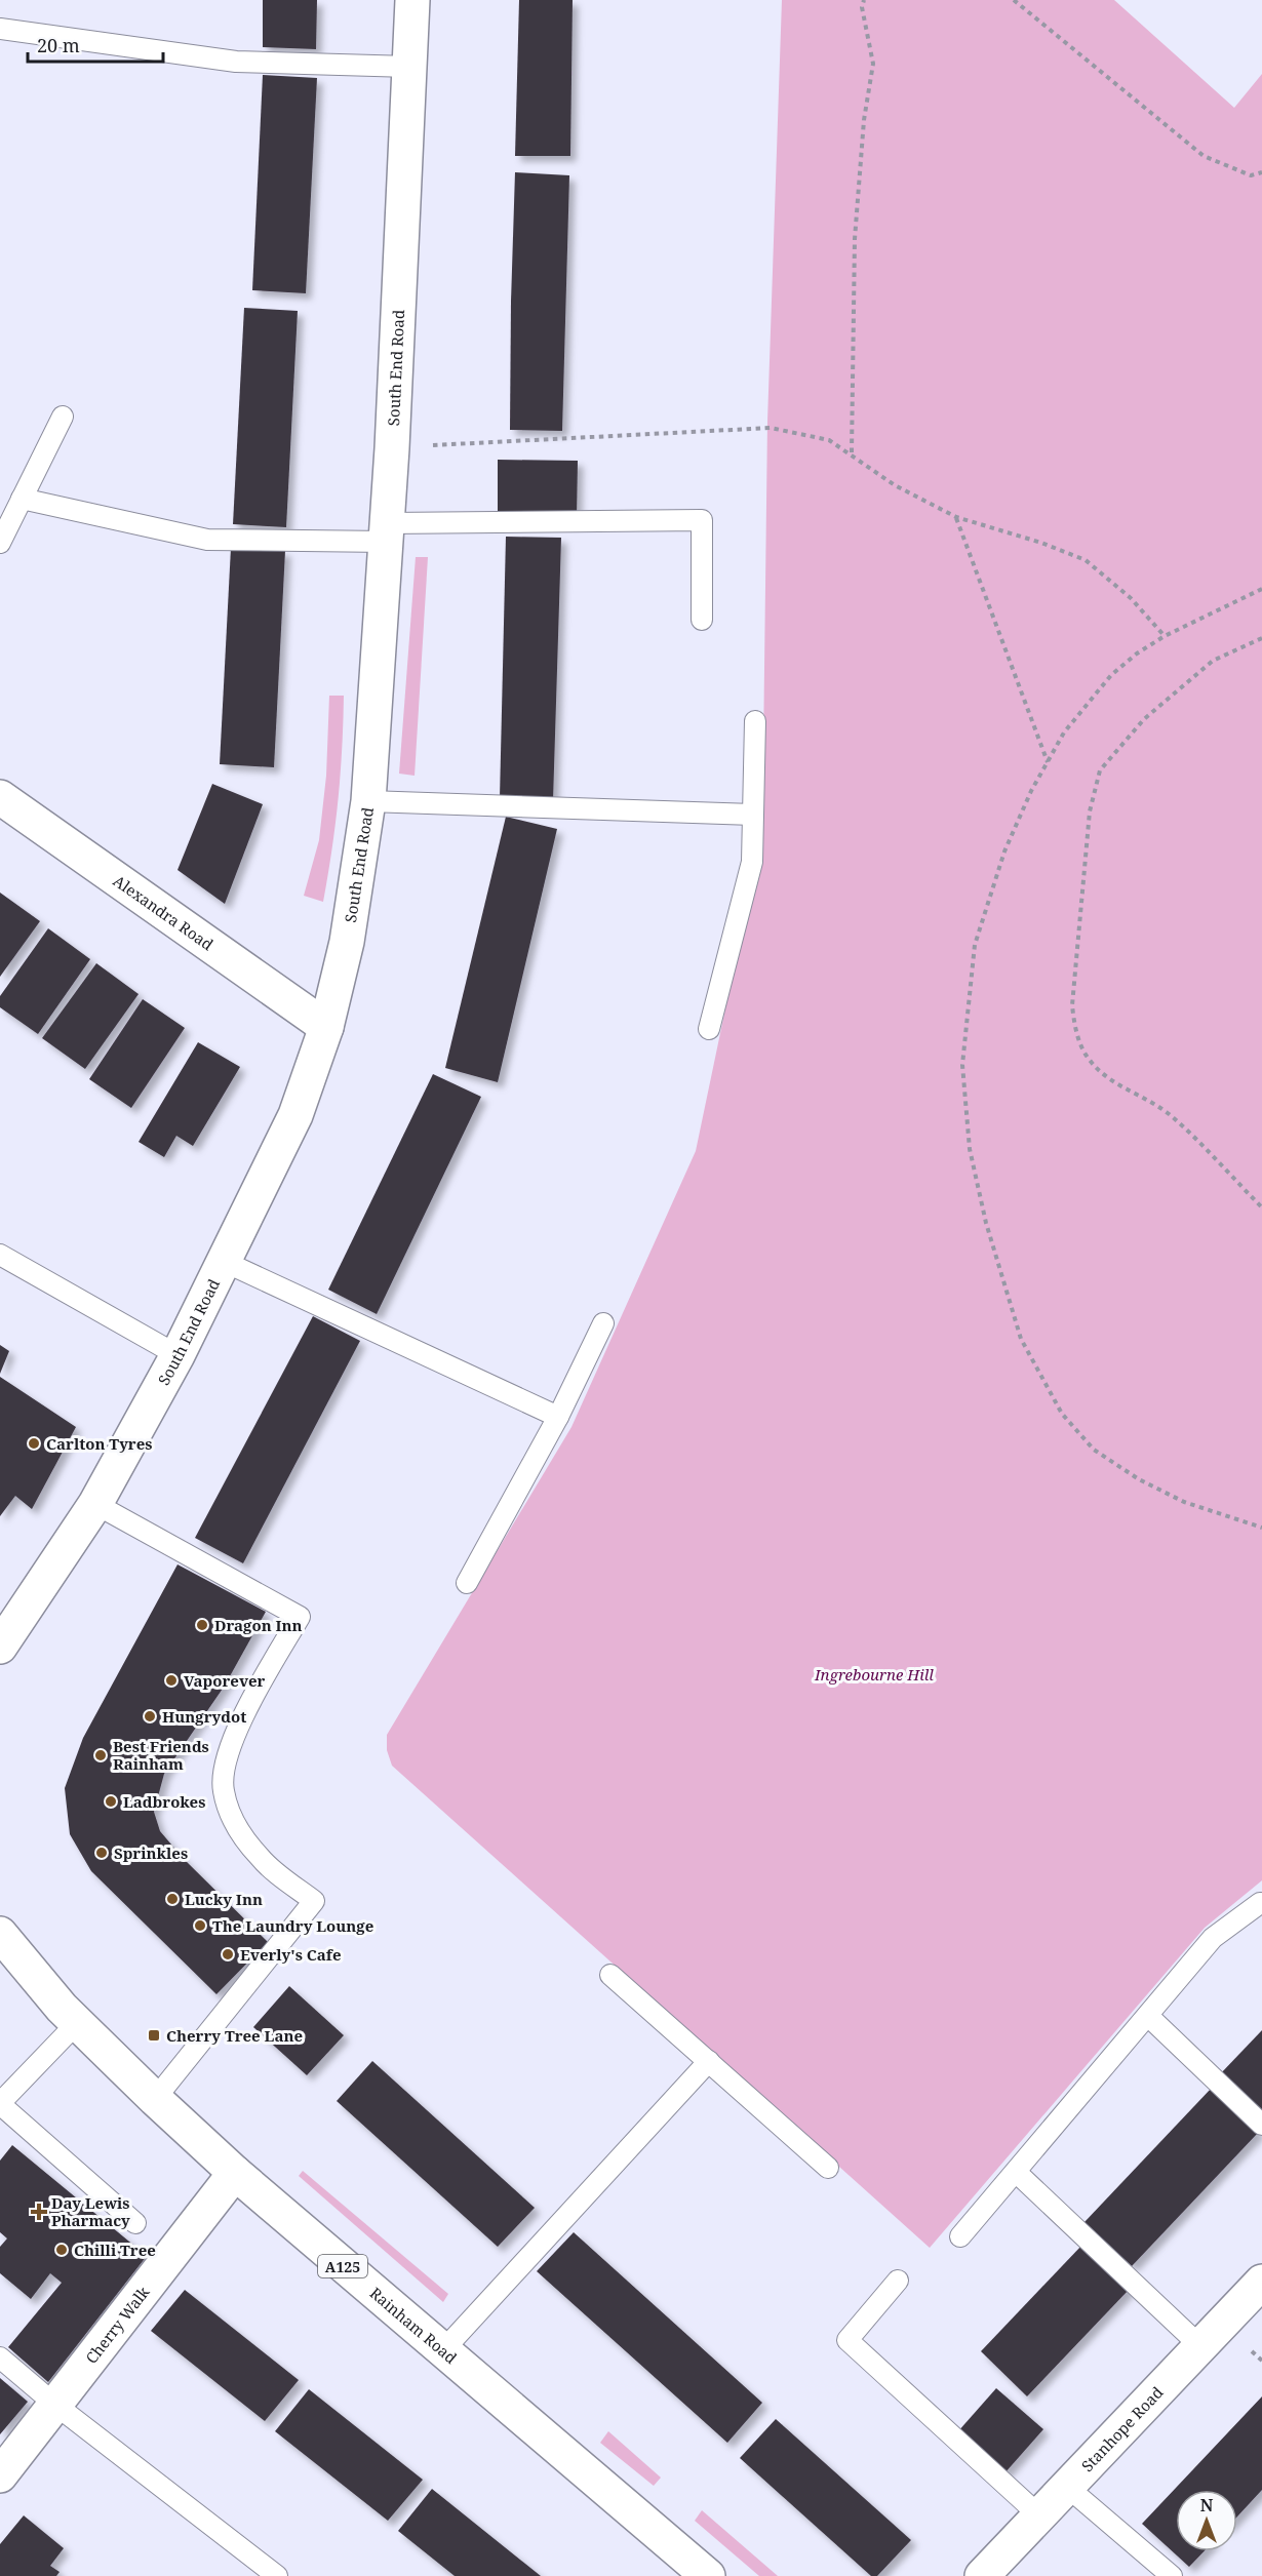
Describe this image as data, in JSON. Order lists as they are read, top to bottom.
{
  "streets": {
    "street": [
      "South End Road",
      "Alexandra Road",
      "A125",
      "Cherry Walk",
      "Rainham Road",
      "Stanhope Road"
    ]
  },
  "crossings": [
    ["South End Road", "Alexandra Road"],
    ["Cherry Walk", "Rainham Road"]
  ],
  "parks": ["Ingrebourne Hill"],
  "places": {
    "other": [
      "Carlton Tyres",
      "Dragon Inn",
      "Vaporever",
      "Hungrydot",
      "Best Friends Rainham",
      "Ladbrokes",
      "Sprinkles",
      "Lucky Inn",
      "The Laundry Lounge",
      "Everly's Cafe",
      "Chilli Tree"
    ],
    "transit": ["Cherry Tree Lane"],
    "health": ["Day Lewis Pharmacy"]
  },
  "scale_bar": "20 m",
  "north": "top"
}
